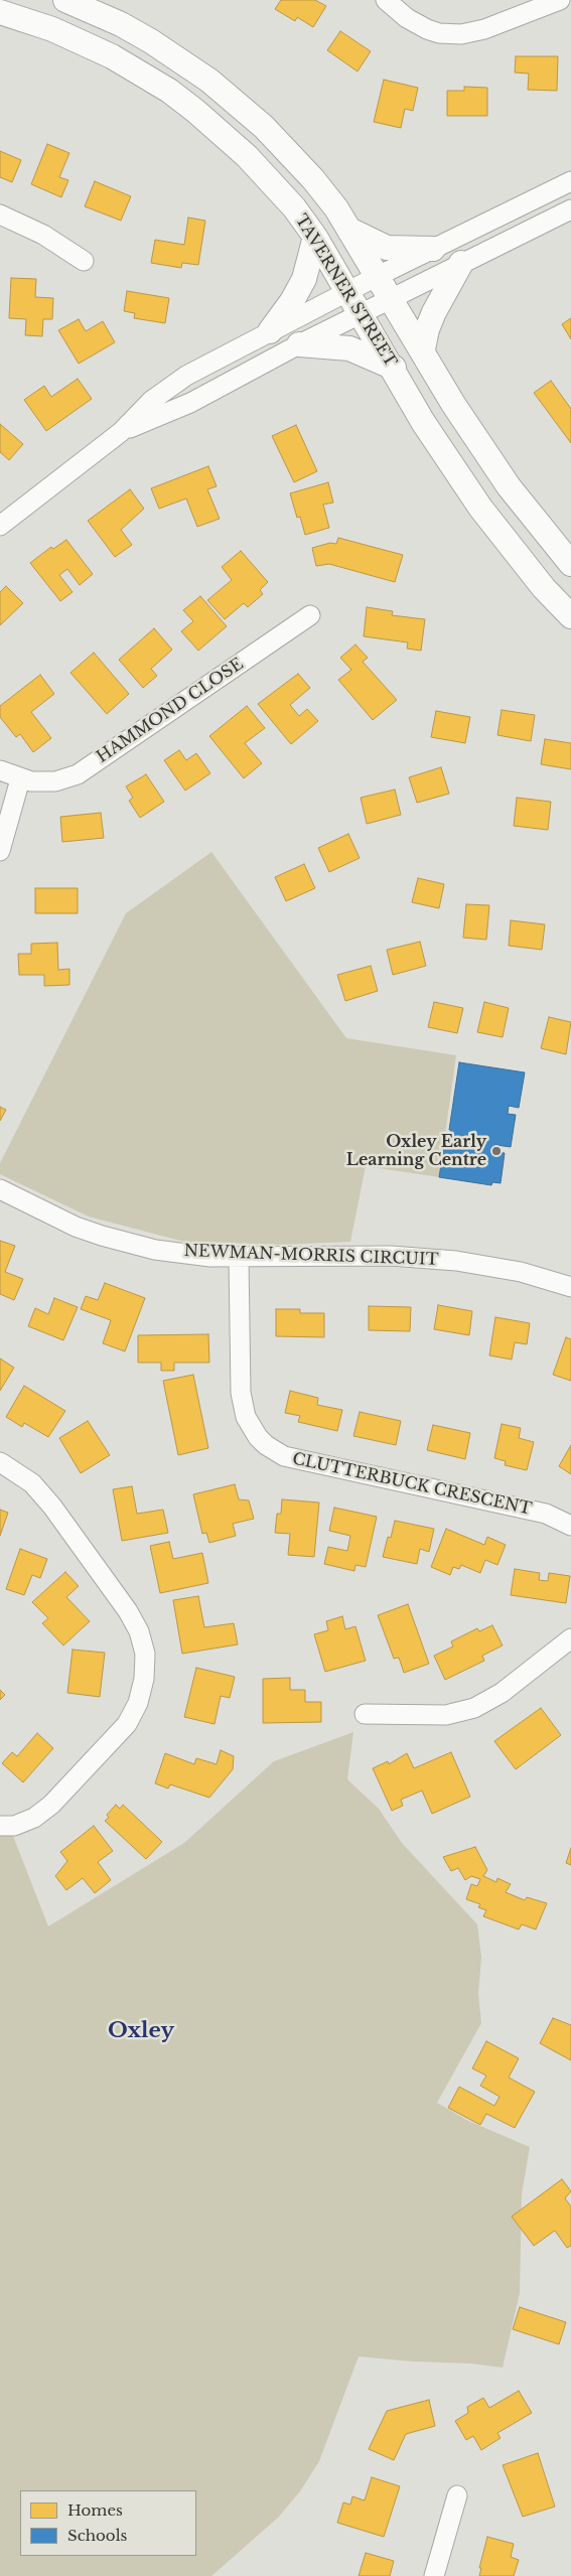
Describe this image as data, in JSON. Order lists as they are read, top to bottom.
{
  "streets": {
    "main road": ["TAVERNER STREET"],
    "street": ["HAMMOND CLOSE", "NEWMAN-MORRIS CIRCUIT", "CLUTTERBUCK CRESCENT"]
  },
  "crossings": [
    ["NEWMAN-MORRIS CIRCUIT", "CLUTTERBUCK CRESCENT"]
  ],
  "districts": ["Oxley"],
  "places": ["Oxley Early Learning Centre"],
  "legend": ["Homes", "Schools"]
}
